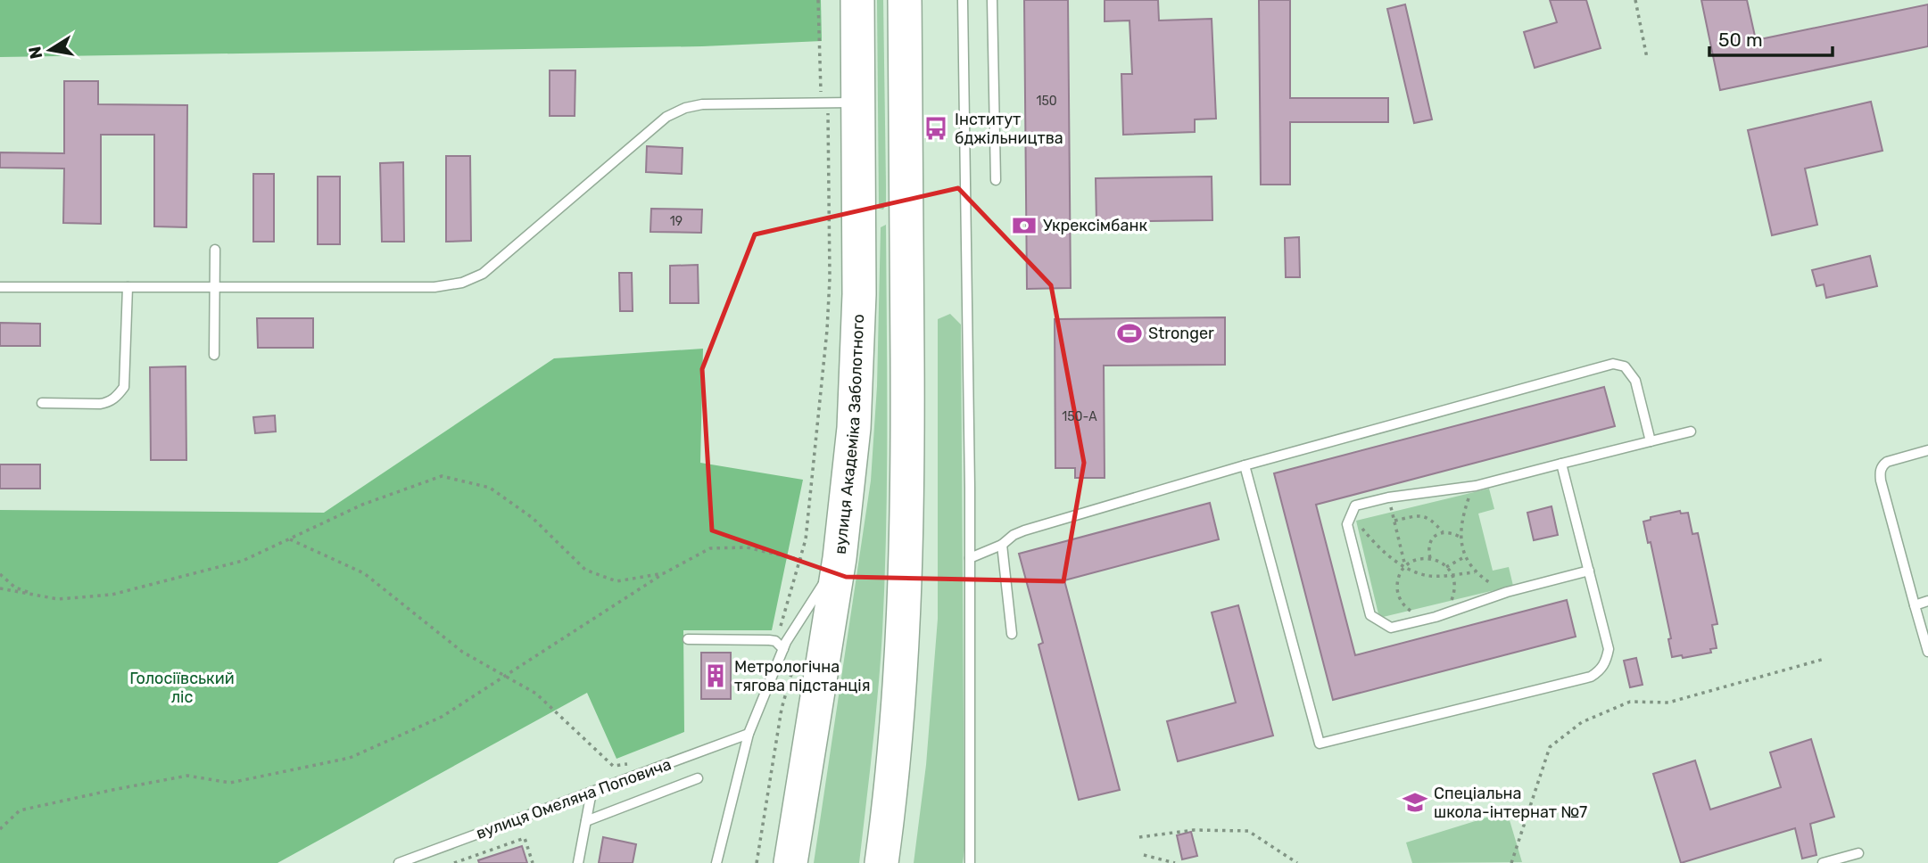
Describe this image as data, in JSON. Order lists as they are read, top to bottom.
{
  "streets": {
    "highway": ["вулиця Академіка Заболотного"],
    "lane": ["вулиця Омеляна Поповича"]
  },
  "parks": ["Голосіївський ліс"],
  "places": {
    "bus stop": ["Інститут бджільництва"],
    "bank": ["Укрексімбанк"],
    "sports": ["Stronger"],
    "building": ["Метрологічна тягова підстанція"],
    "school or university": ["Спеціальна школа-інтернат №7"]
  },
  "house_numbers": ["150", "19", "150-А"],
  "scale_bar": "50 m",
  "north": "left"
}
